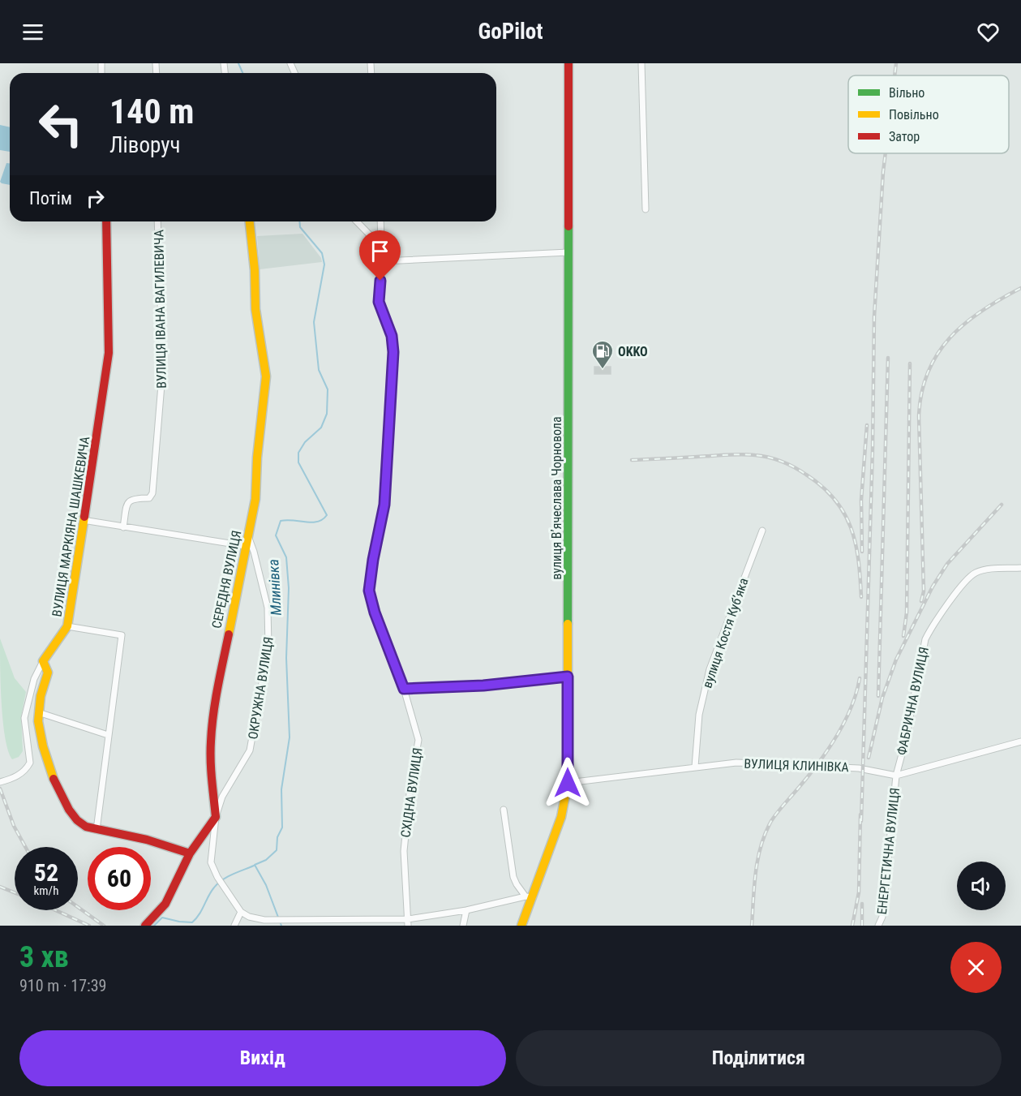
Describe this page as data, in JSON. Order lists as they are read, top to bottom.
{
  "streets": {
    "street": [
      "ВУЛИЦЯ ІВАНА ВАГИЛЕВИЧА",
      "вулиця Вʼячеслава Чорновола",
      "ВУЛИЦЯ МАРКІЯНА ШАШКЕВИЧА",
      "СЕРЕДНЯ ВУЛИЦЯ",
      "вулиця Костя Кубʼяка",
      "ОКРУЖНА ВУЛИЦЯ",
      "ФАБРИЧНА ВУЛИЦЯ",
      "ВУЛИЦЯ КЛИНІВКА",
      "СХІДНА ВУЛИЦЯ",
      "ЕНЕРГЕТИЧНА ВУЛИЦЯ"
    ]
  },
  "crossings": [
    ["вулиця Вʼячеслава Чорновола", "ВУЛИЦЯ КЛИНІВКА"],
    ["СЕРЕДНЯ ВУЛИЦЯ", "ОКРУЖНА ВУЛИЦЯ"],
    ["вулиця Костя Кубʼяка", "ВУЛИЦЯ КЛИНІВКА"],
    ["ФАБРИЧНА ВУЛИЦЯ", "ВУЛИЦЯ КЛИНІВКА"],
    ["ФАБРИЧНА ВУЛИЦЯ", "ЕНЕРГЕТИЧНА ВУЛИЦЯ"],
    ["ВУЛИЦЯ КЛИНІВКА", "ЕНЕРГЕТИЧНА ВУЛИЦЯ"]
  ],
  "water": ["Млинівка"],
  "places": {
    "fuel station": ["OKKO"]
  },
  "legend": ["Вільно", "Повільно", "Затор"],
  "page": {
    "header": "GoPilot",
    "turn": ["140 m", "Ліворуч"],
    "then": "Потім",
    "speed": "52 km/h",
    "limit": "60",
    "heading": ["3 хв", "910 m · 17:39"],
    "buttons": ["Вихід", "Поділитися"]
  }
}
